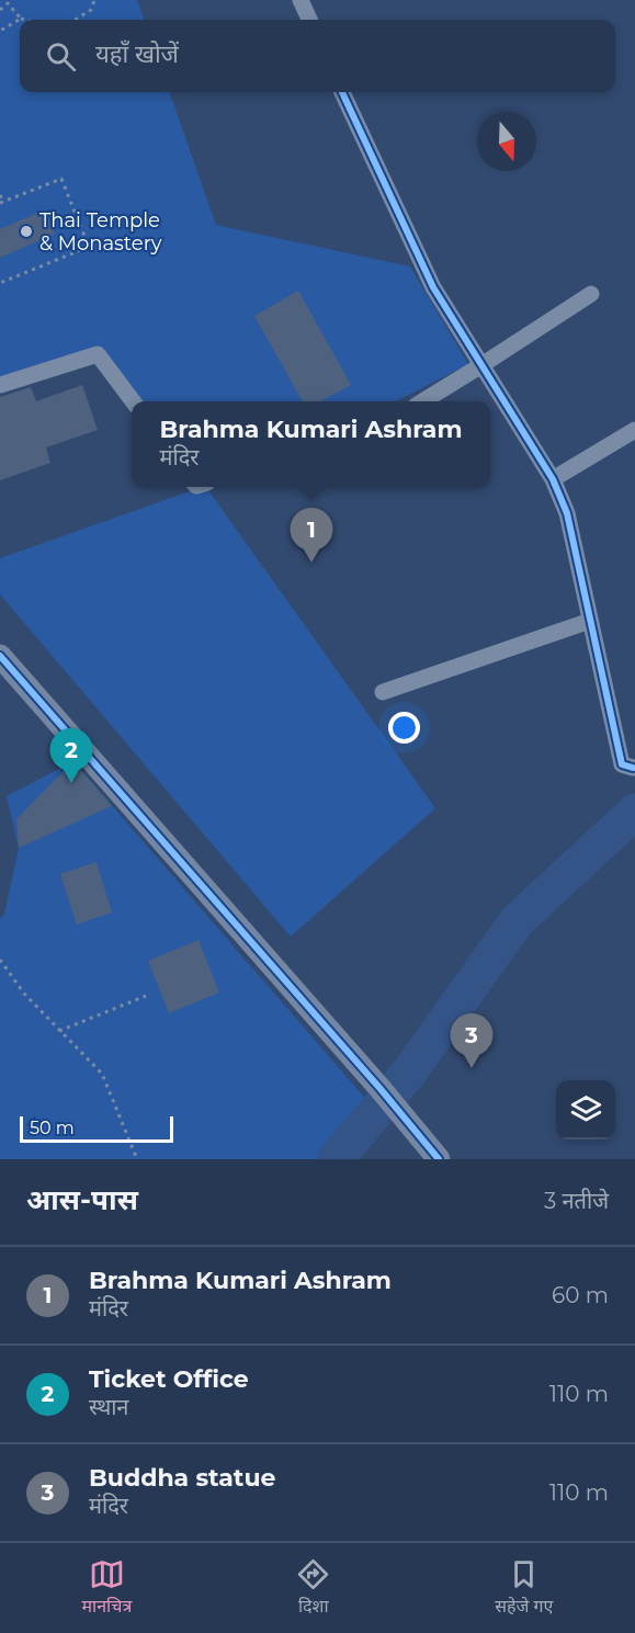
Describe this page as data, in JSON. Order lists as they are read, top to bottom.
{
  "places": ["Thai Temple & Monastery"],
  "scale_bar": "50 m",
  "north": "bottom",
  "page": {
    "search": "यहाँ खोजें",
    "popup": ["Brahma Kumari Ashram", "मंदिर"],
    "pins": ["1", "2", "3"],
    "scale": "50 m",
    "heading": ["आस-पास", "3 नतीजे"],
    "list": [
      {
        "mark": "1",
        "name": "Brahma Kumari Ashram",
        "note": "मंदिर",
        "value": "60 m"
      },
      {
        "mark": "2",
        "name": "Ticket Office",
        "note": "स्थान",
        "value": "110 m"
      },
      {
        "mark": "3",
        "name": "Buddha statue",
        "note": "मंदिर",
        "value": "110 m"
      }
    ],
    "nav": ["मानचित्र", "दिशा", "सहेजे गए"]
  }
}
